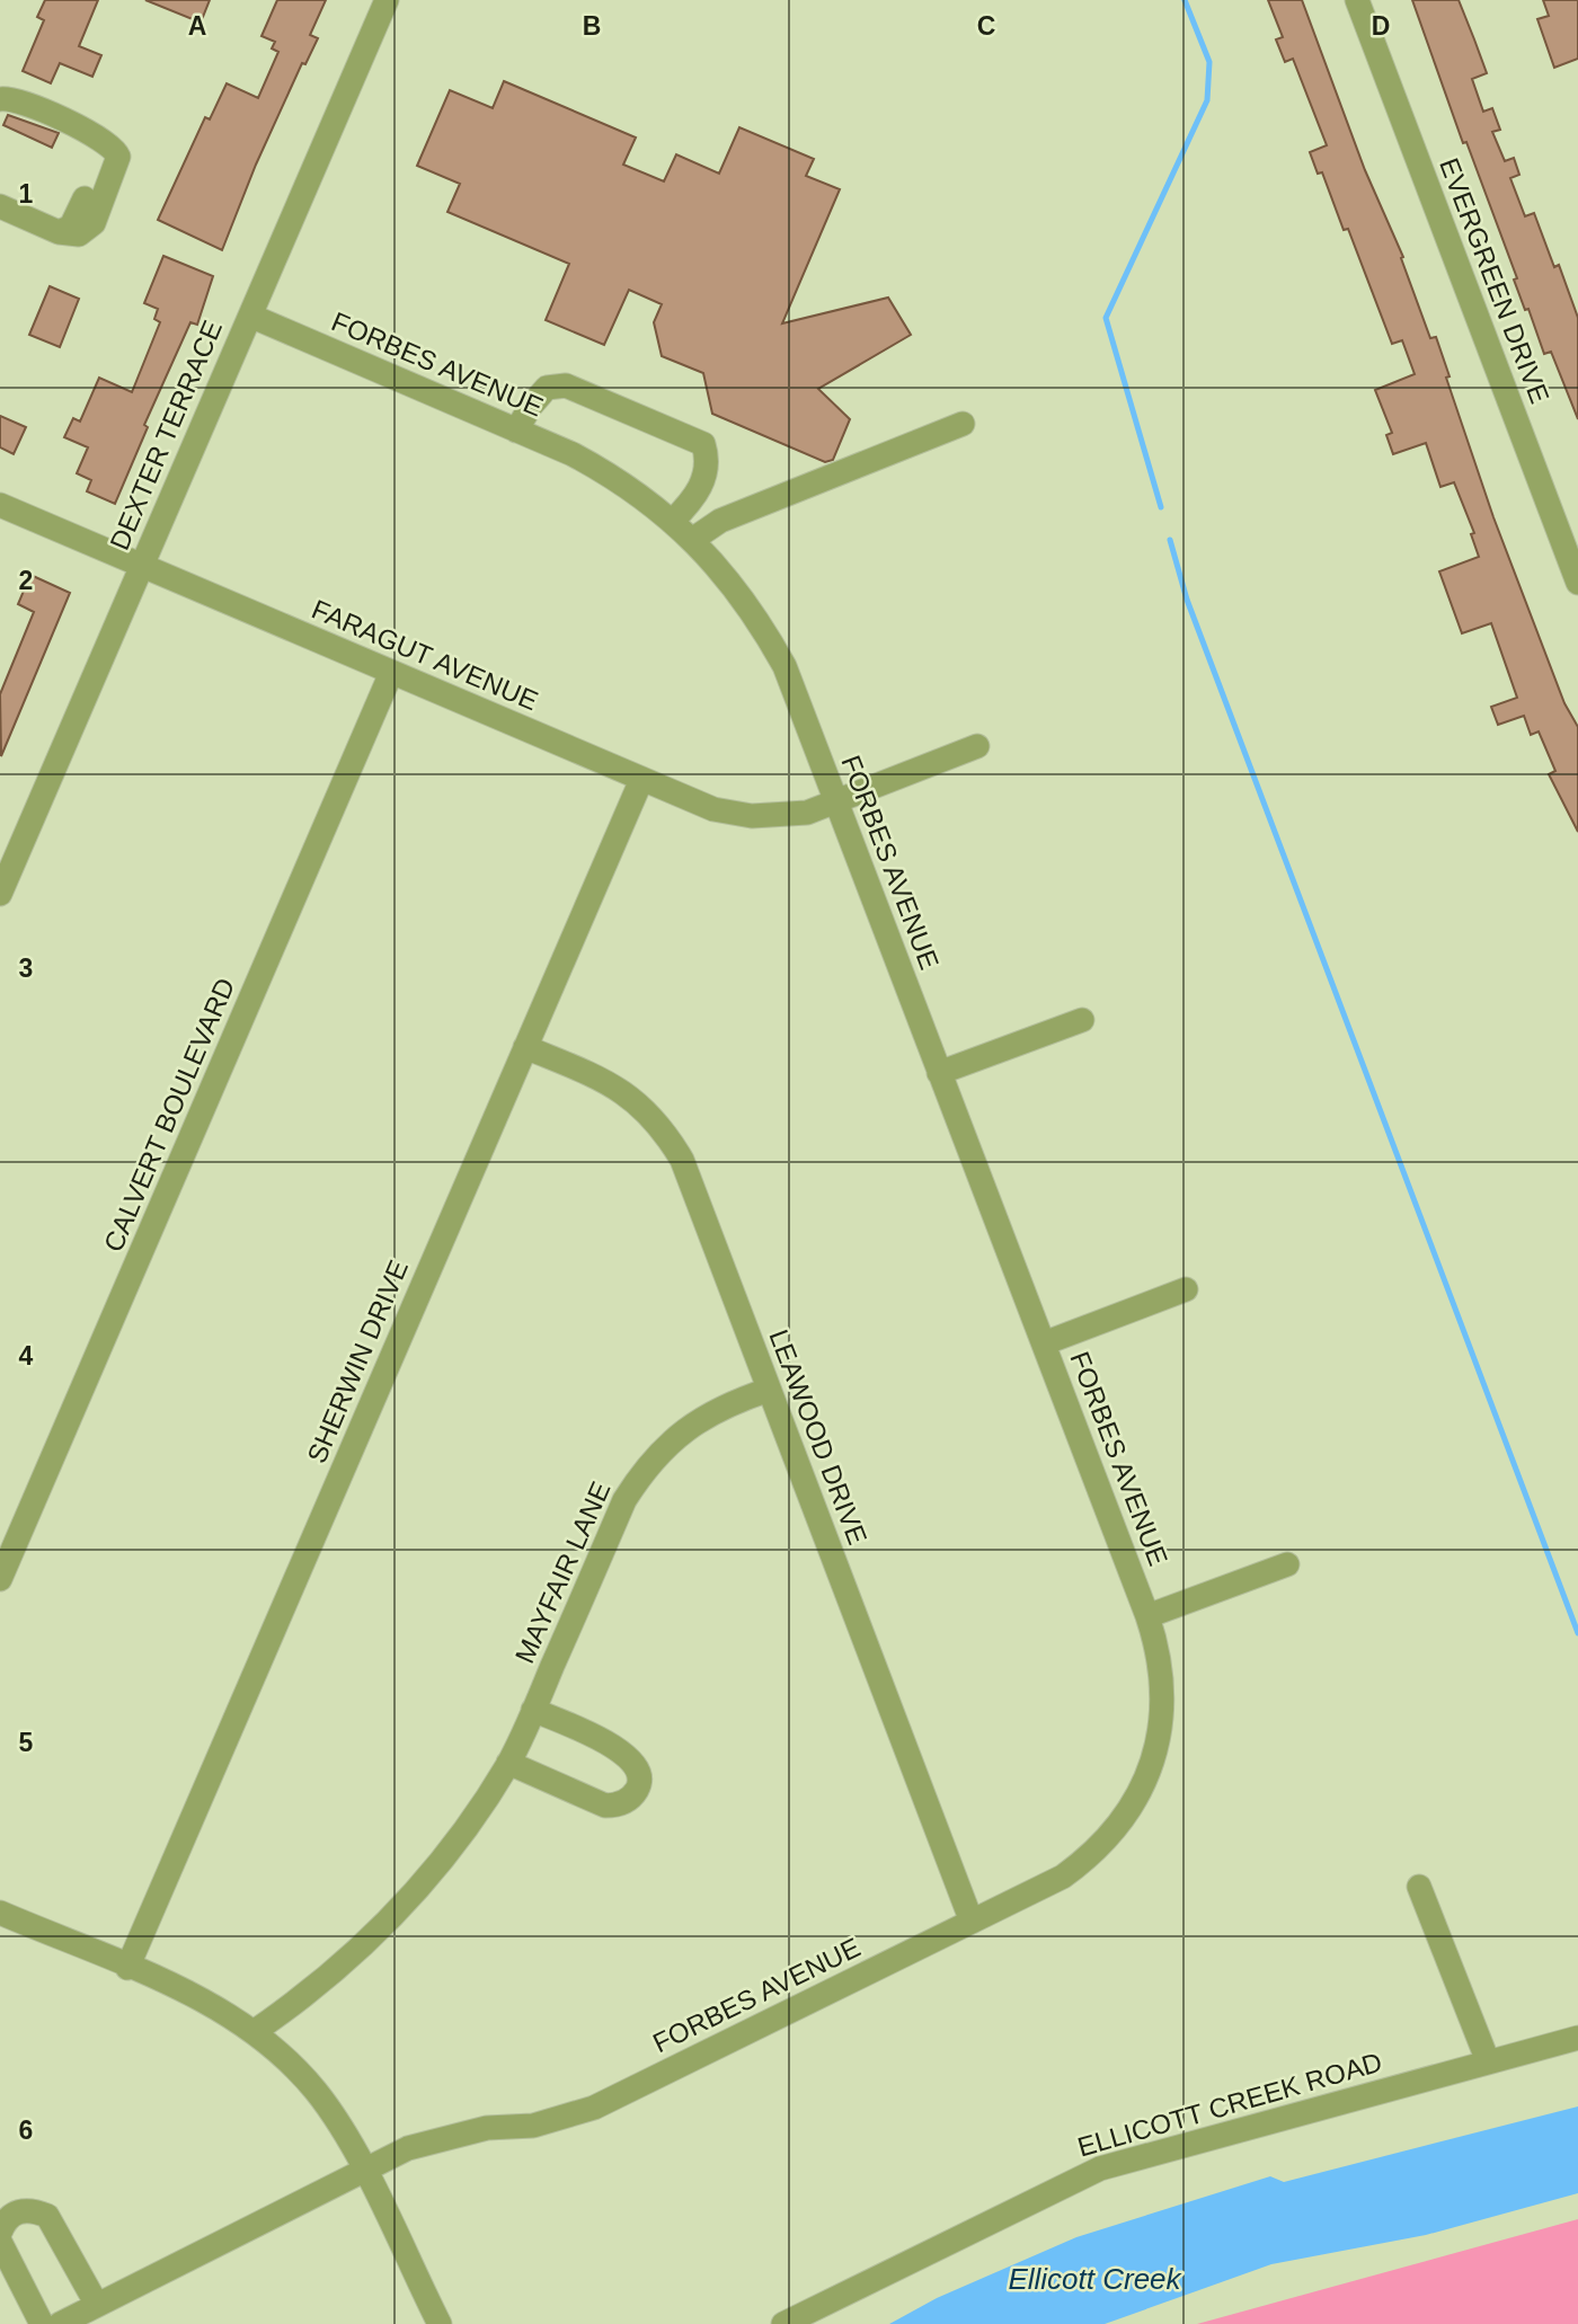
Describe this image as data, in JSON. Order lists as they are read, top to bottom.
{
  "streets": {
    "street": [
      "EVERGREEN DRIVE",
      "FORBES AVENUE",
      "DEXTER TERRACE",
      "FARAGUT AVENUE",
      "CALVERT BOULEVARD",
      "SHERWIN DRIVE",
      "LEAWOOD DRIVE",
      "MAYFAIR LANE",
      "ELLICOTT CREEK ROAD"
    ]
  },
  "crossings": [
    ["FORBES AVENUE", "DEXTER TERRACE"],
    ["FORBES AVENUE", "FARAGUT AVENUE"],
    ["FORBES AVENUE", "LEAWOOD DRIVE"],
    ["DEXTER TERRACE", "FARAGUT AVENUE"],
    ["FARAGUT AVENUE", "CALVERT BOULEVARD"],
    ["FARAGUT AVENUE", "SHERWIN DRIVE"],
    ["SHERWIN DRIVE", "LEAWOOD DRIVE"],
    ["LEAWOOD DRIVE", "MAYFAIR LANE"]
  ],
  "water": ["Ellicott Creek"],
  "grid": {
    "columns": [
      "A",
      "B",
      "C",
      "D"
    ],
    "rows": [
      "1",
      "2",
      "3",
      "4",
      "5",
      "6"
    ]
  }
}
